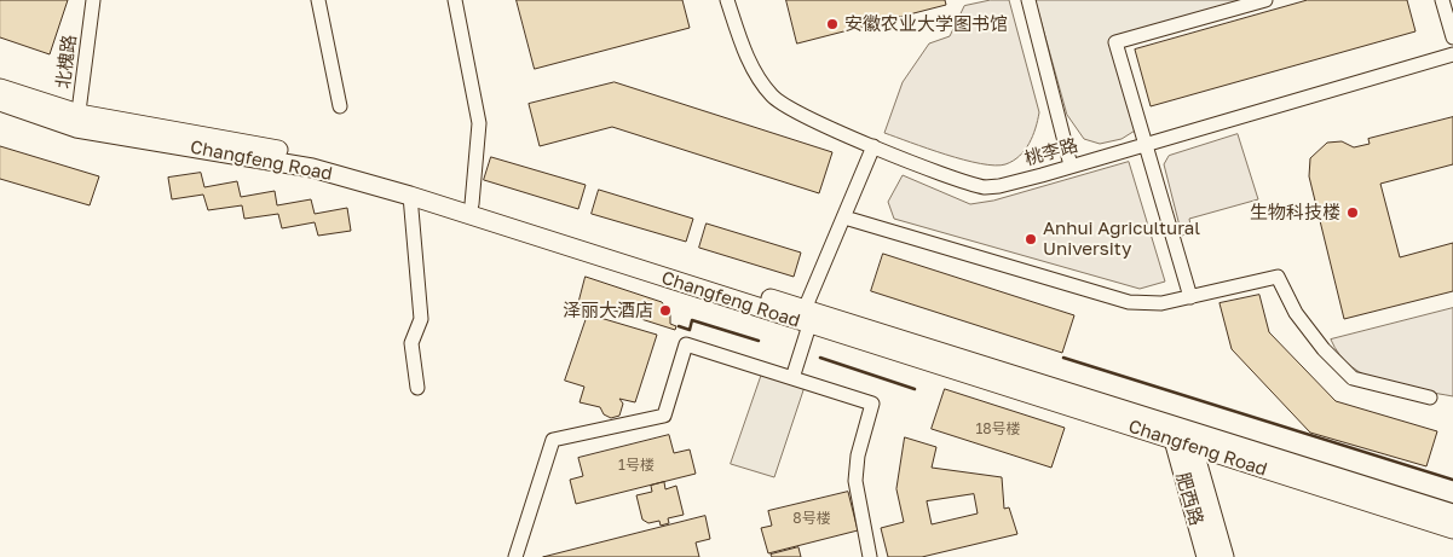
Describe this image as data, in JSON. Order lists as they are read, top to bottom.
{
  "streets": {
    "main road": ["Changfeng Road", "肥西路"],
    "street": ["北槐路", "桃李路"]
  },
  "crossings": [
    ["北槐路", "Changfeng Road"],
    ["Changfeng Road", "肥西路"]
  ],
  "places": [
    "安徽农业大学图书馆",
    "生物科技楼",
    "Anhui Agricultural University",
    "泽丽大酒店"
  ],
  "house_numbers": ["18号楼", "1号楼", "8号楼"]
}
